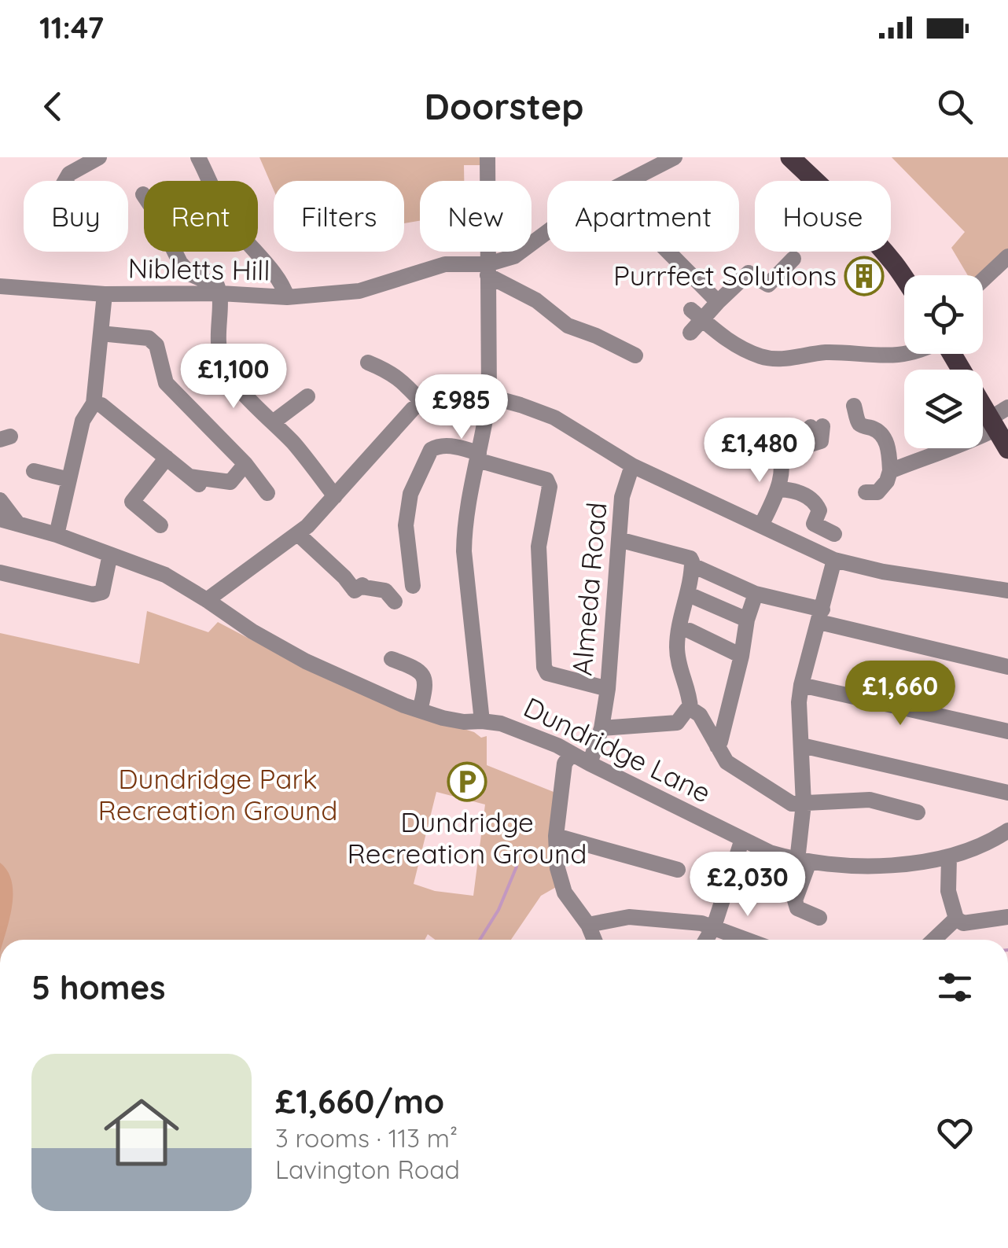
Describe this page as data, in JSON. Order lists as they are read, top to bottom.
{
  "streets": {
    "street": ["Nibletts Hill", "Almeda Road", "Dundridge Lane"]
  },
  "crossings": [
    ["Almeda Road", "Dundridge Lane"]
  ],
  "parks": ["Dundridge Park Recreation Ground"],
  "places": {
    "building": ["Purrfect Solutions"],
    "parking": ["Dundridge Recreation Ground"]
  },
  "page": {
    "status": "11:47",
    "header": "Doorstep",
    "chip": [
      "Buy",
      "Rent",
      "Filters",
      "New",
      "Apartment",
      "House"
    ],
    "price": [
      "£1,100",
      "£985",
      "£1,480",
      "£1,660",
      "£2,030"
    ],
    "heading": "5 homes",
    "list": [
      {
        "name": "£1,660/mo",
        "note": "3 rooms · 113 m² · Lavington Road"
      }
    ]
  }
}
